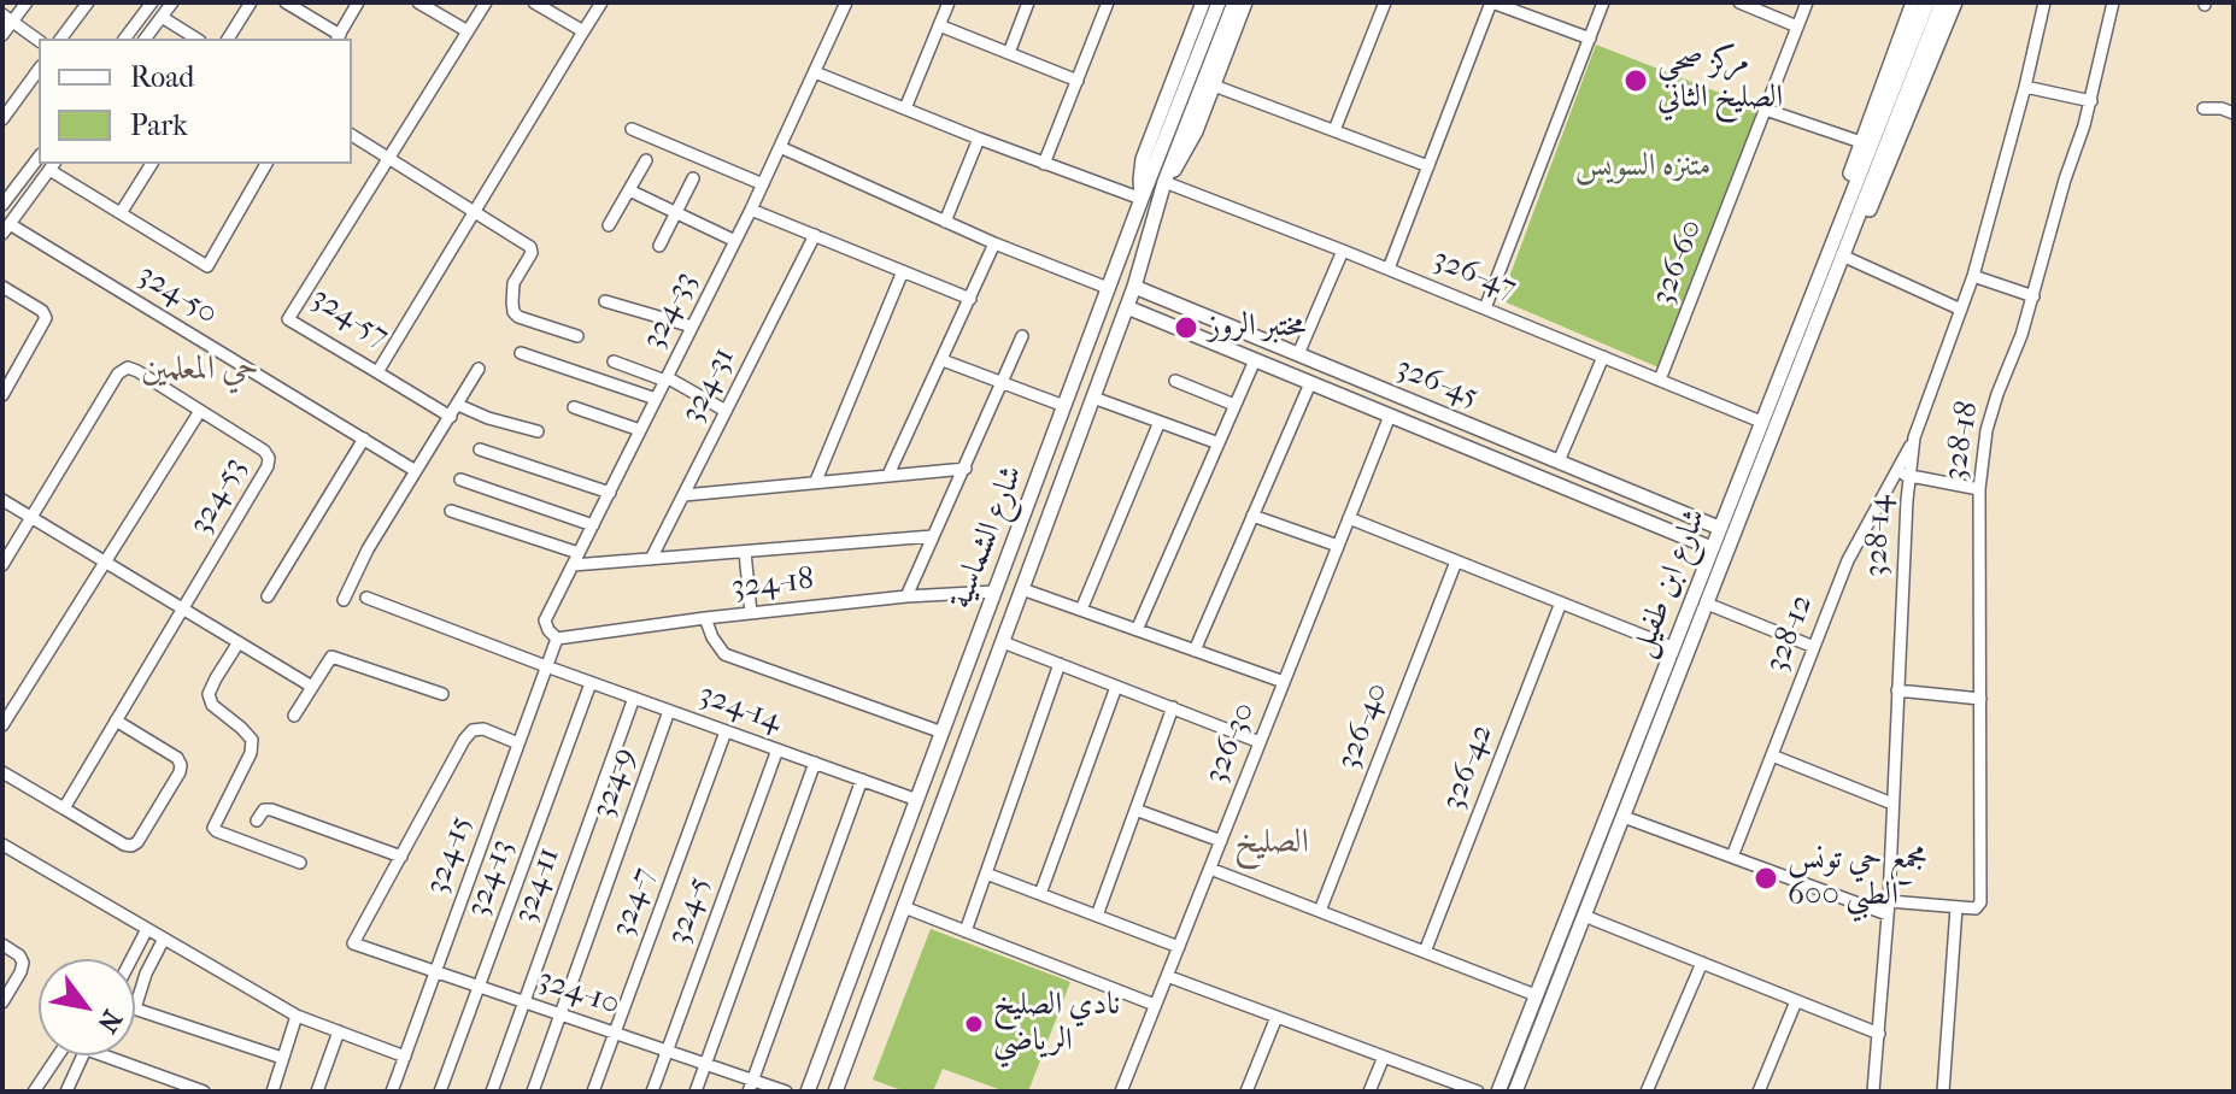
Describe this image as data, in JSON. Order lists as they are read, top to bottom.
{
  "streets": {
    "street": [
      "326-60",
      "326-47",
      "324-50",
      "324-33",
      "324-57",
      "326-45",
      "324-31",
      "328-18",
      "324-53",
      "328-14",
      "شارع الشماسية",
      "شارع ابن طفيل",
      "324-18",
      "328-12",
      "324-14",
      "326-40",
      "326-30",
      "326-42",
      "324-9",
      "324-15",
      "324-13",
      "324-11",
      "324-7",
      "324-5",
      "324-10"
    ]
  },
  "crossings": [
    ["326-60", "326-47"],
    ["326-47", "شارع الشماسية"],
    ["326-47", "شارع ابن طفيل"],
    ["324-33", "324-18"],
    ["324-33", "324-15"],
    ["326-45", "شارع الشماسية"],
    ["326-45", "شارع ابن طفيل"],
    ["326-45", "326-30"],
    ["328-14", "328-12"],
    ["شارع الشماسية", "324-18"],
    ["شارع الشماسية", "324-14"],
    ["324-18", "324-15"],
    ["324-14", "324-9"],
    ["324-14", "324-15"],
    ["324-14", "324-13"],
    ["324-14", "324-11"],
    ["324-14", "324-7"],
    ["324-14", "324-5"],
    ["324-9", "324-10"],
    ["324-15", "324-10"],
    ["324-13", "324-10"],
    ["324-11", "324-10"],
    ["324-7", "324-10"],
    ["324-5", "324-10"]
  ],
  "districts": ["حي المعلمين", "الصليخ"],
  "parks": ["متنزه السويس"],
  "places": [
    "مركز صحي الصليخ الثاني",
    "مختبر الروز",
    "مجمع حي تونس الطبي 600",
    "نادي الصليخ الرياضي"
  ],
  "legend": ["Road", "Park"],
  "north": "bottom right"
}
